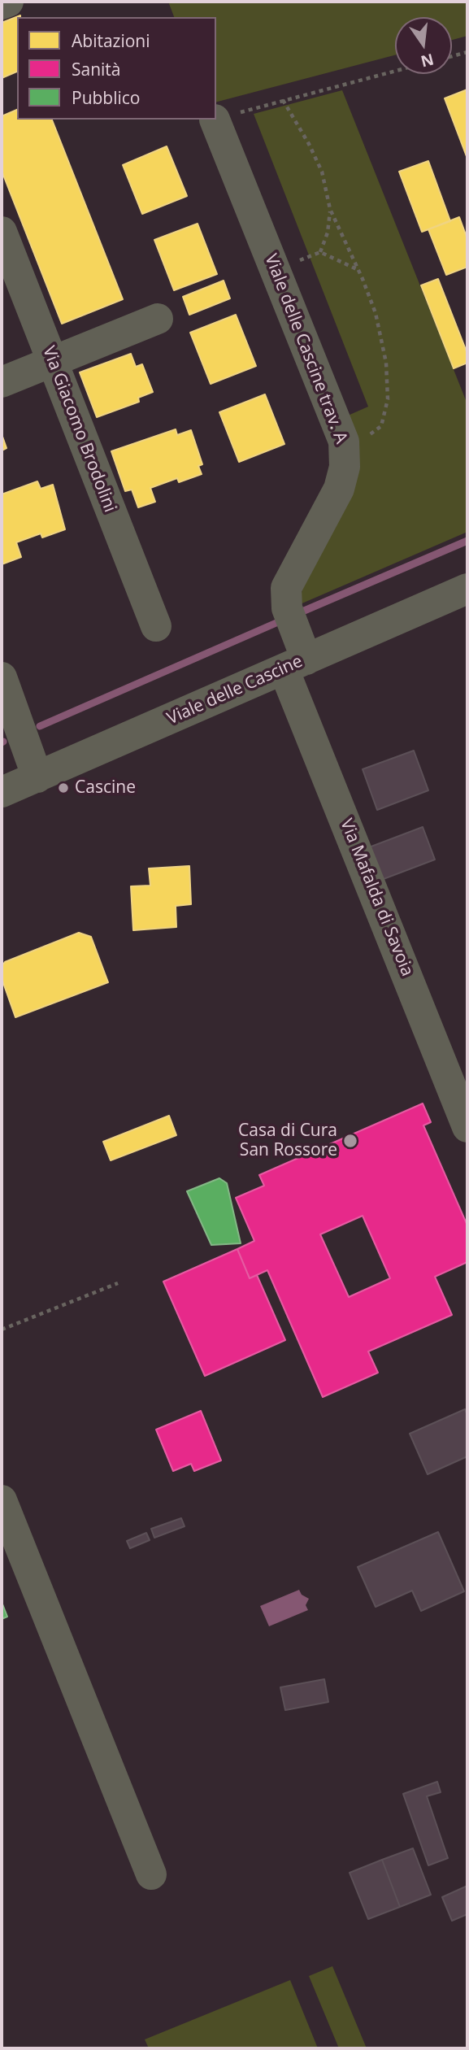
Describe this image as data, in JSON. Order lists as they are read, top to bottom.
{
  "streets": {
    "street": [
      "Viale delle Cascine trav. A",
      "Via Giacomo Brodolini",
      "Viale delle Cascine",
      "Via Mafalda di Savoia"
    ]
  },
  "crossings": [
    ["Viale delle Cascine trav. A", "Viale delle Cascine"],
    ["Viale delle Cascine trav. A", "Via Mafalda di Savoia"],
    ["Viale delle Cascine", "Via Mafalda di Savoia"]
  ],
  "places": ["Cascine", "Casa di Cura San Rossore"],
  "legend": ["Abitazioni", "Sanità", "Pubblico"],
  "north": "bottom"
}
